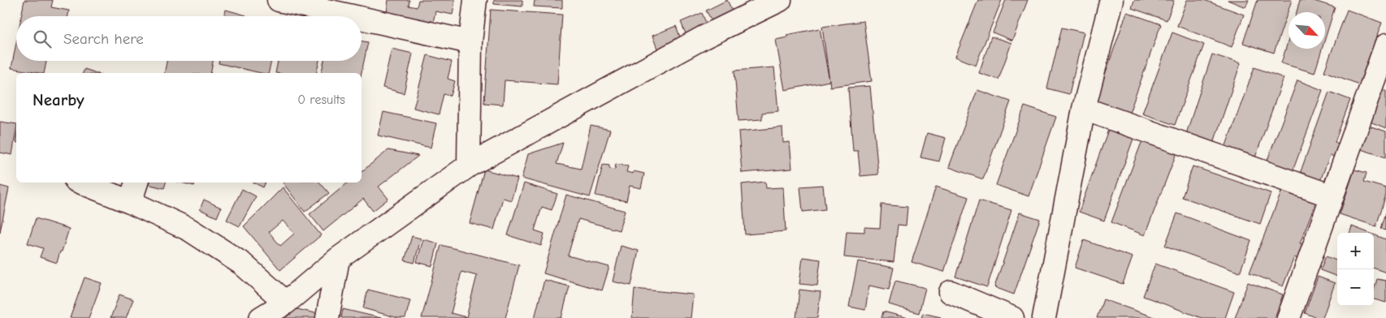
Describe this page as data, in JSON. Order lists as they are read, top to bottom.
{
  "north": "bottom right",
  "page": {
    "search": "Search here",
    "heading": ["Nearby", "0 results"],
    "map_buttons": ["+", "−"]
  }
}
